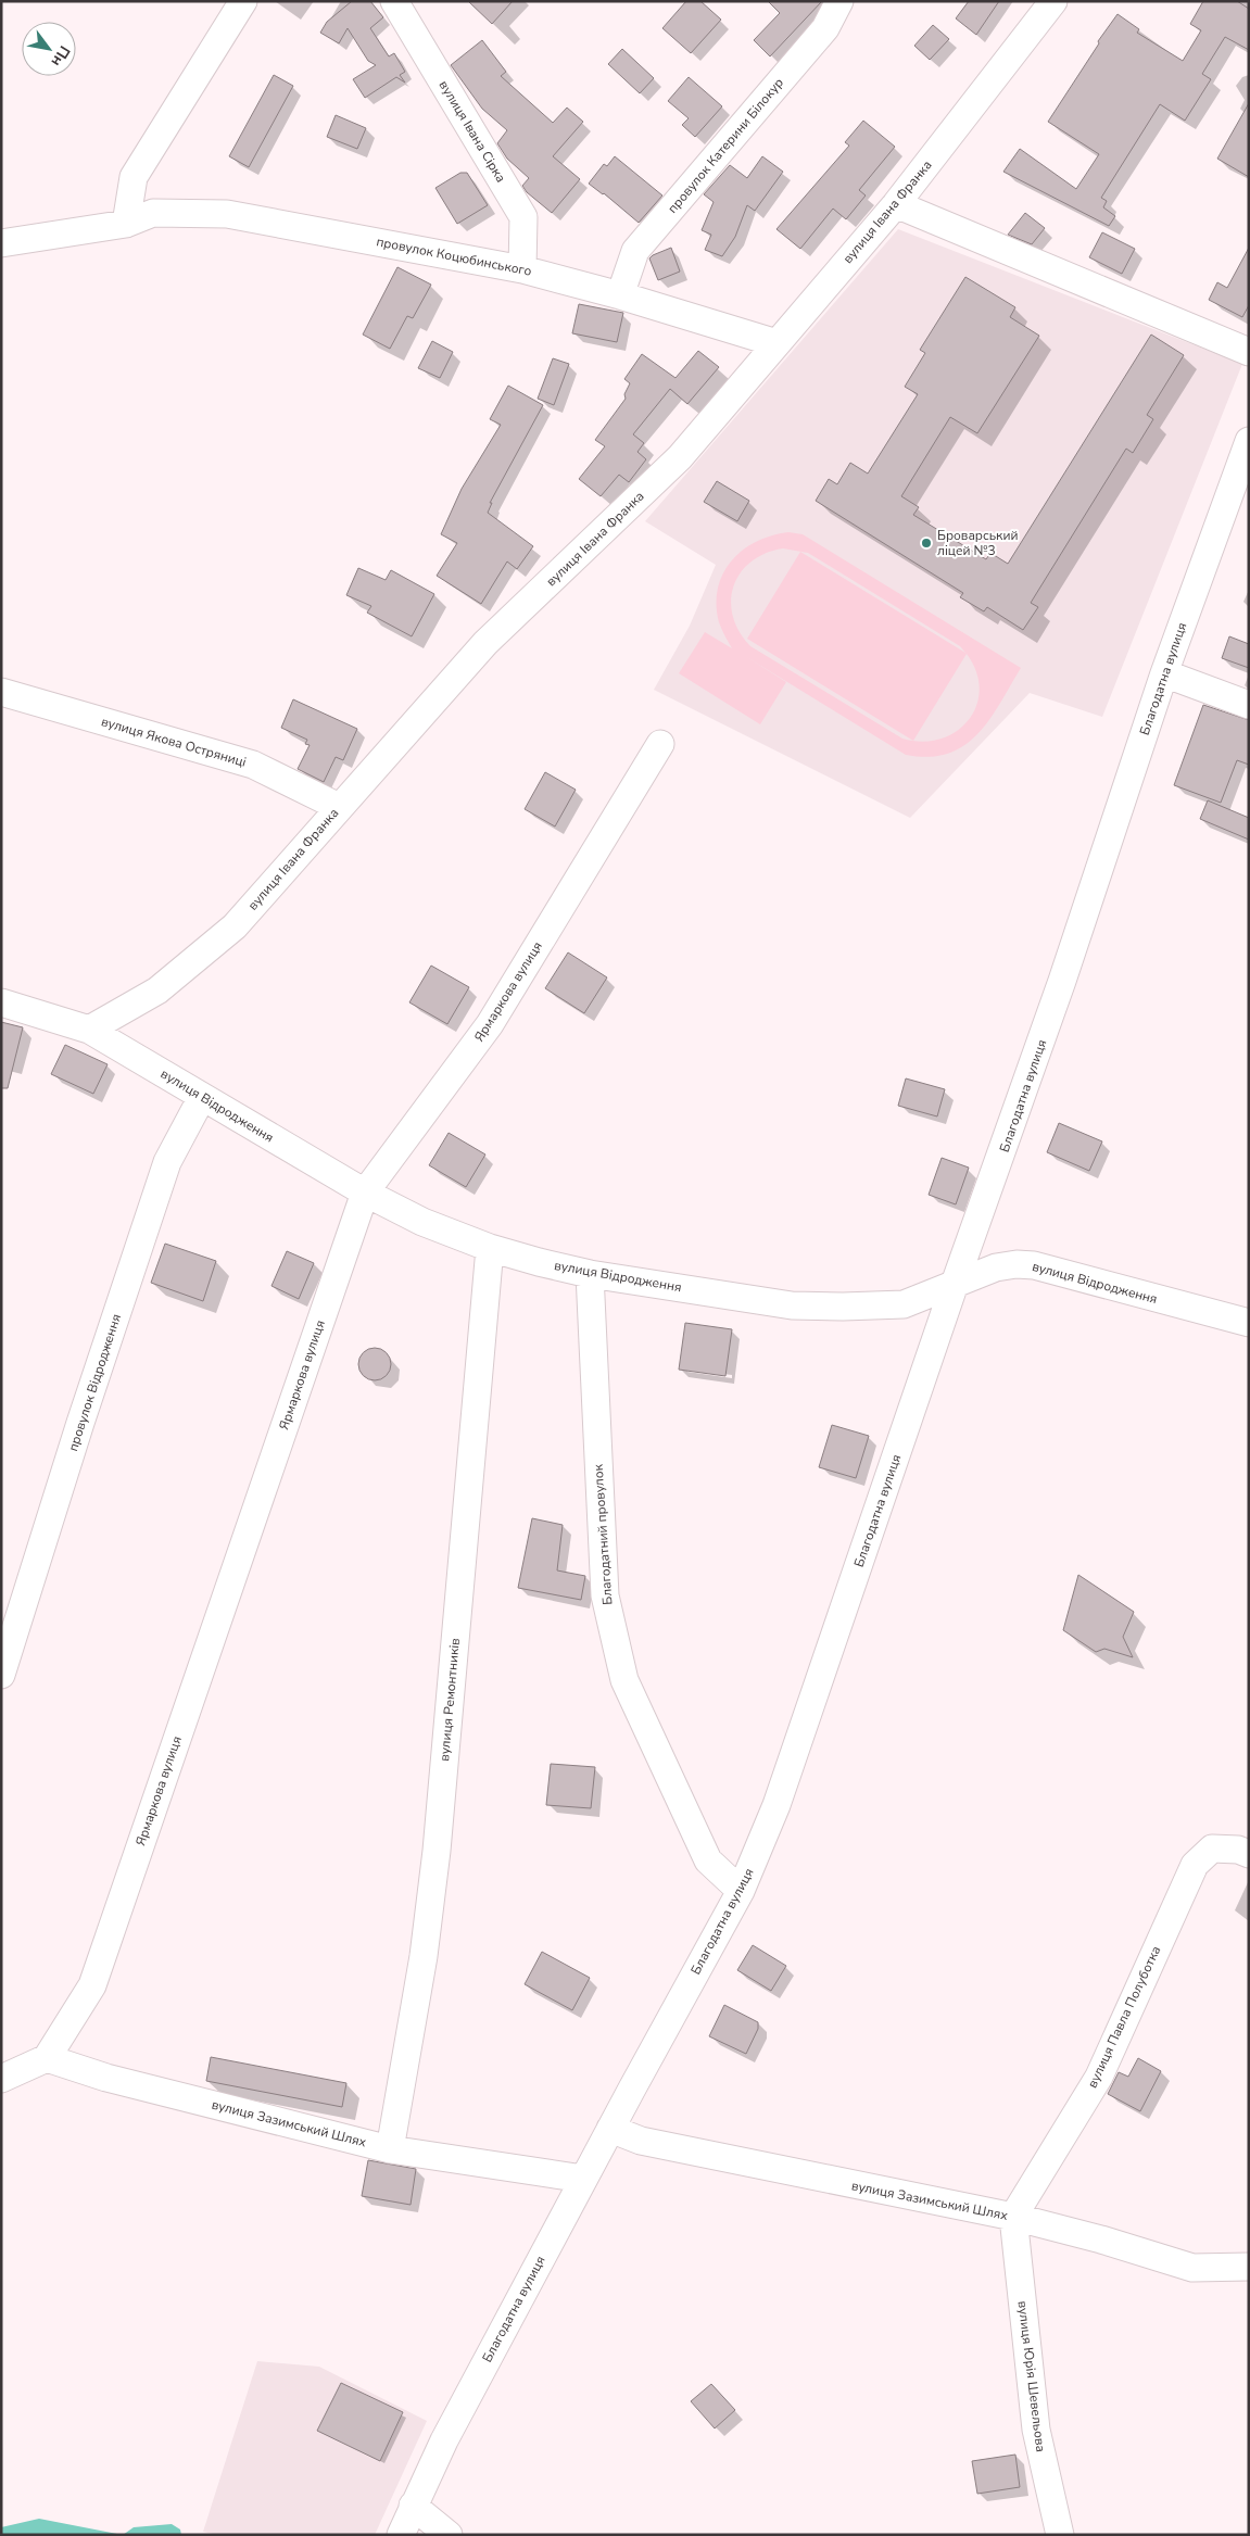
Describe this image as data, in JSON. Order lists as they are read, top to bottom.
{
  "streets": {
    "street": [
      "вулиця Івана Сірка",
      "провулок Катерини Білокур",
      "вулиця Івана Франка",
      "провулок Коцюбинського",
      "Благодатна вулиця",
      "вулиця Якова Остряниці",
      "Ярмаркова вулиця",
      "вулиця Відродження",
      "провулок Відродження",
      "Благодатний провулок",
      "вулиця Ремонтників",
      "вулиця Павла Полуботка",
      "вулиця Зазимський Шлях",
      "вулиця Юрія Шевельова"
    ]
  },
  "crossings": [
    ["вулиця Івана Сірка", "провулок Коцюбинського"],
    ["провулок Катерини Білокур", "провулок Коцюбинського"],
    ["вулиця Івана Франка", "провулок Коцюбинського"],
    ["вулиця Івана Франка", "вулиця Якова Остряниці"],
    ["вулиця Івана Франка", "вулиця Відродження"],
    ["Благодатна вулиця", "вулиця Відродження"],
    ["Благодатна вулиця", "Благодатний провулок"],
    ["Благодатна вулиця", "вулиця Зазимський Шлях"],
    ["Ярмаркова вулиця", "вулиця Відродження"],
    ["Ярмаркова вулиця", "вулиця Зазимський Шлях"],
    ["вулиця Відродження", "провулок Відродження"],
    ["вулиця Відродження", "Благодатний провулок"],
    ["вулиця Відродження", "вулиця Ремонтників"],
    ["вулиця Ремонтників", "вулиця Зазимський Шлях"],
    ["вулиця Павла Полуботка", "вулиця Зазимський Шлях"],
    ["вулиця Павла Полуботка", "вулиця Юрія Шевельова"],
    ["вулиця Зазимський Шлях", "вулиця Юрія Шевельова"]
  ],
  "places": ["Броварський ліцей №3"],
  "north": "bottom right"
}
